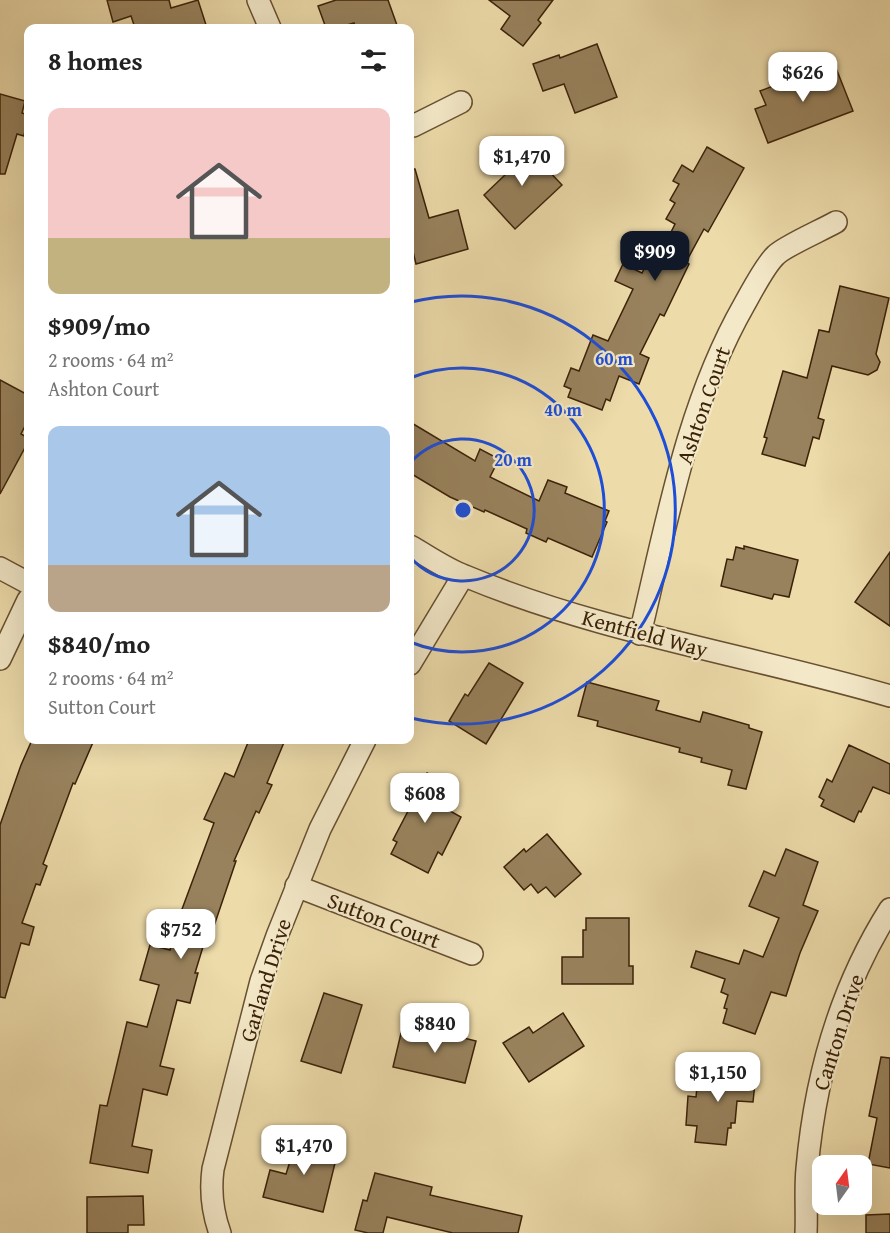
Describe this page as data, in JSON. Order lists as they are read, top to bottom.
{
  "streets": {
    "street": [
      "Ashton Court",
      "Kentfield Way",
      "Sutton Court",
      "Garland Drive",
      "Canton Drive"
    ]
  },
  "crossings": [
    ["Ashton Court", "Kentfield Way"],
    ["Sutton Court", "Garland Drive"]
  ],
  "north": "top",
  "page": {
    "heading": "8 homes",
    "price": [
      "$626",
      "$1,470",
      "$909",
      "$608",
      "$752",
      "$840",
      "$1,150",
      "$1,470"
    ],
    "list": [
      {
        "name": "$909/mo",
        "note": "2 rooms · 64 m² · Ashton Court"
      },
      {
        "name": "$840/mo",
        "note": "2 rooms · 64 m² · Sutton Court"
      }
    ]
  },
  "rings": ["60 m", "40 m", "20 m"]
}
